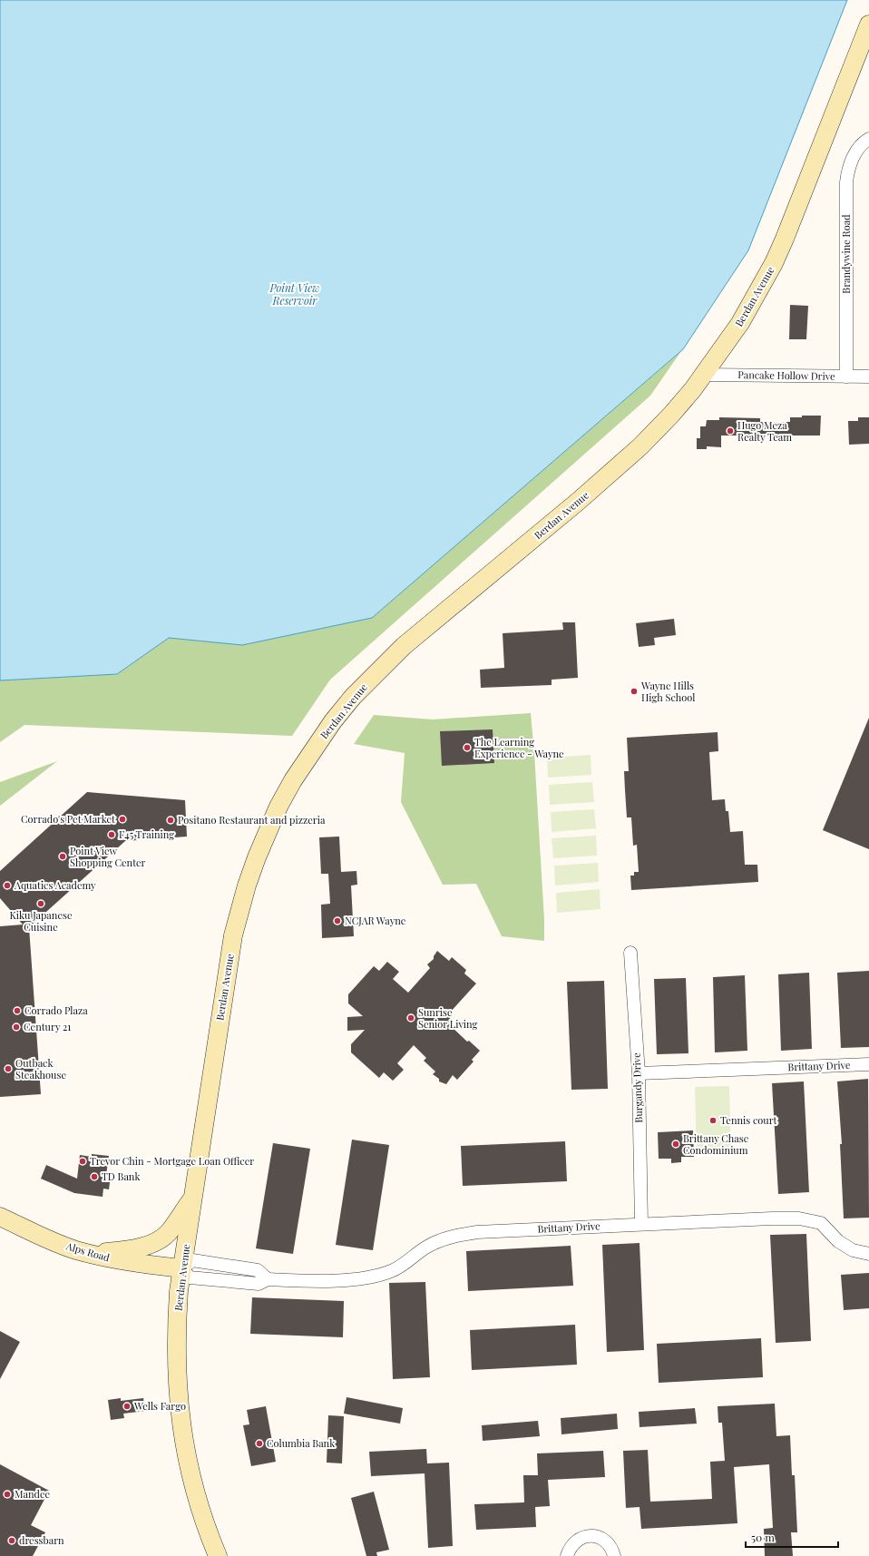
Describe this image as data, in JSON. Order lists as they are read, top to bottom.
{
  "streets": {
    "main road": ["Berdan Avenue", "Alps Road"],
    "street": [
      "Brandywine Road",
      "Pancake Hollow Drive",
      "Brittany Drive",
      "Burgandy Drive"
    ]
  },
  "crossings": [
    ["Brandywine Road", "Pancake Hollow Drive"],
    ["Berdan Avenue", "Pancake Hollow Drive"],
    ["Berdan Avenue", "Brittany Drive"],
    ["Berdan Avenue", "Alps Road"],
    ["Brittany Drive", "Burgandy Drive"],
    ["Brittany Drive", "Alps Road"]
  ],
  "water": ["Point View Reservoir"],
  "places": [
    "Hugo Meza Realty Team",
    "Wayne Hills High School",
    "The Learning Experience - Wayne",
    "Corrado's Pet Market",
    "Positano Restaurant and pizzeria",
    "F45 Training",
    "Point View Shopping Center",
    "Aquatics Academy",
    "Kiku Japanese Cuisine",
    "NCJAR Wayne",
    "Corrado Plaza",
    "Sunrise Senior Living",
    "Century 21",
    "Outback Steakhouse",
    "Tennis court",
    "Brittany Chase Condominium",
    "Trevor Chin - Mortgage Loan Officer",
    "TD Bank",
    "Wells Fargo",
    "Columbia Bank",
    "Mandee",
    "dressbarn"
  ],
  "scale_bar": "50 m"
}
